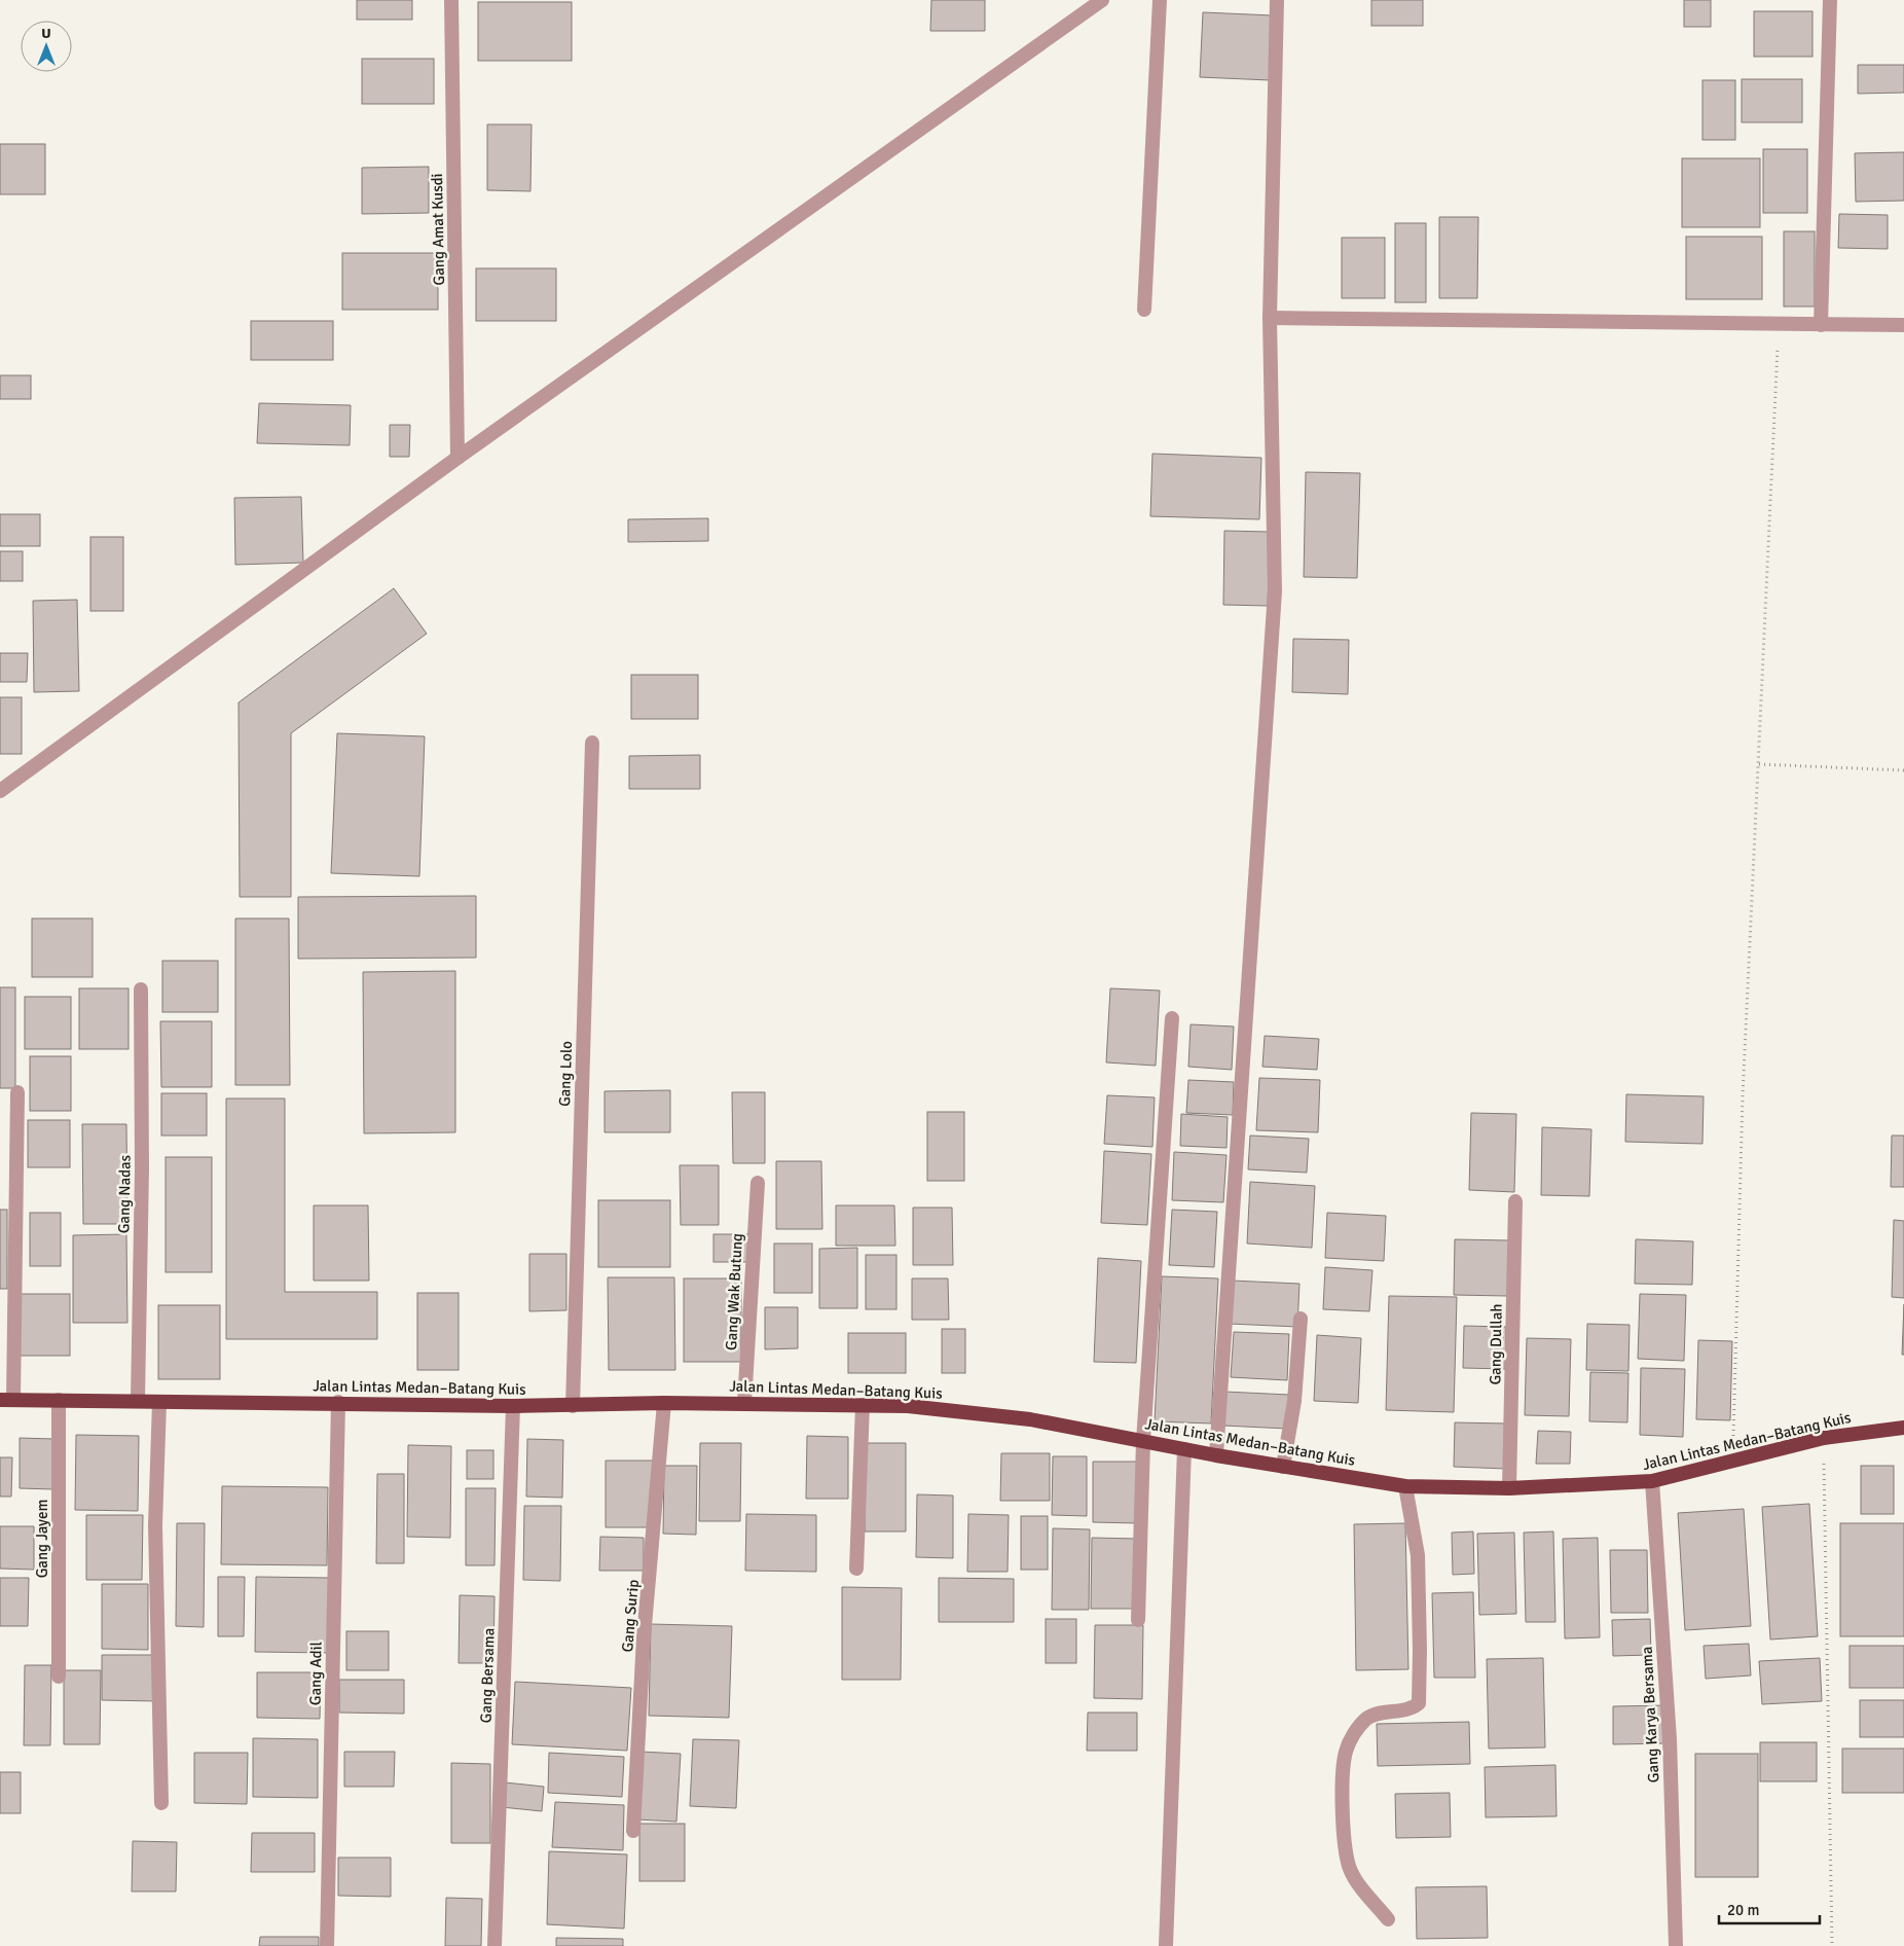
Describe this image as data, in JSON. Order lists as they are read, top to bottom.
{
  "streets": {
    "highway": ["Jalan Lintas Medan–Batang Kuis"],
    "street": [
      "Gang Amat Kusdi",
      "Gang Lolo",
      "Gang Nadas",
      "Gang Wak Butung",
      "Gang Dullah",
      "Gang Jayem",
      "Gang Surip",
      "Gang Adil",
      "Gang Bersama",
      "Gang Karya Bersama"
    ]
  },
  "crossings": [
    ["Gang Lolo", "Jalan Lintas Medan–Batang Kuis"],
    ["Gang Nadas", "Jalan Lintas Medan–Batang Kuis"],
    ["Gang Wak Butung", "Jalan Lintas Medan–Batang Kuis"],
    ["Gang Dullah", "Jalan Lintas Medan–Batang Kuis"],
    ["Jalan Lintas Medan–Batang Kuis", "Gang Jayem"],
    ["Jalan Lintas Medan–Batang Kuis", "Gang Surip"],
    ["Jalan Lintas Medan–Batang Kuis", "Gang Adil"],
    ["Jalan Lintas Medan–Batang Kuis", "Gang Bersama"],
    ["Jalan Lintas Medan–Batang Kuis", "Gang Karya Bersama"]
  ],
  "scale_bar": "20 m",
  "north": "top"
}
